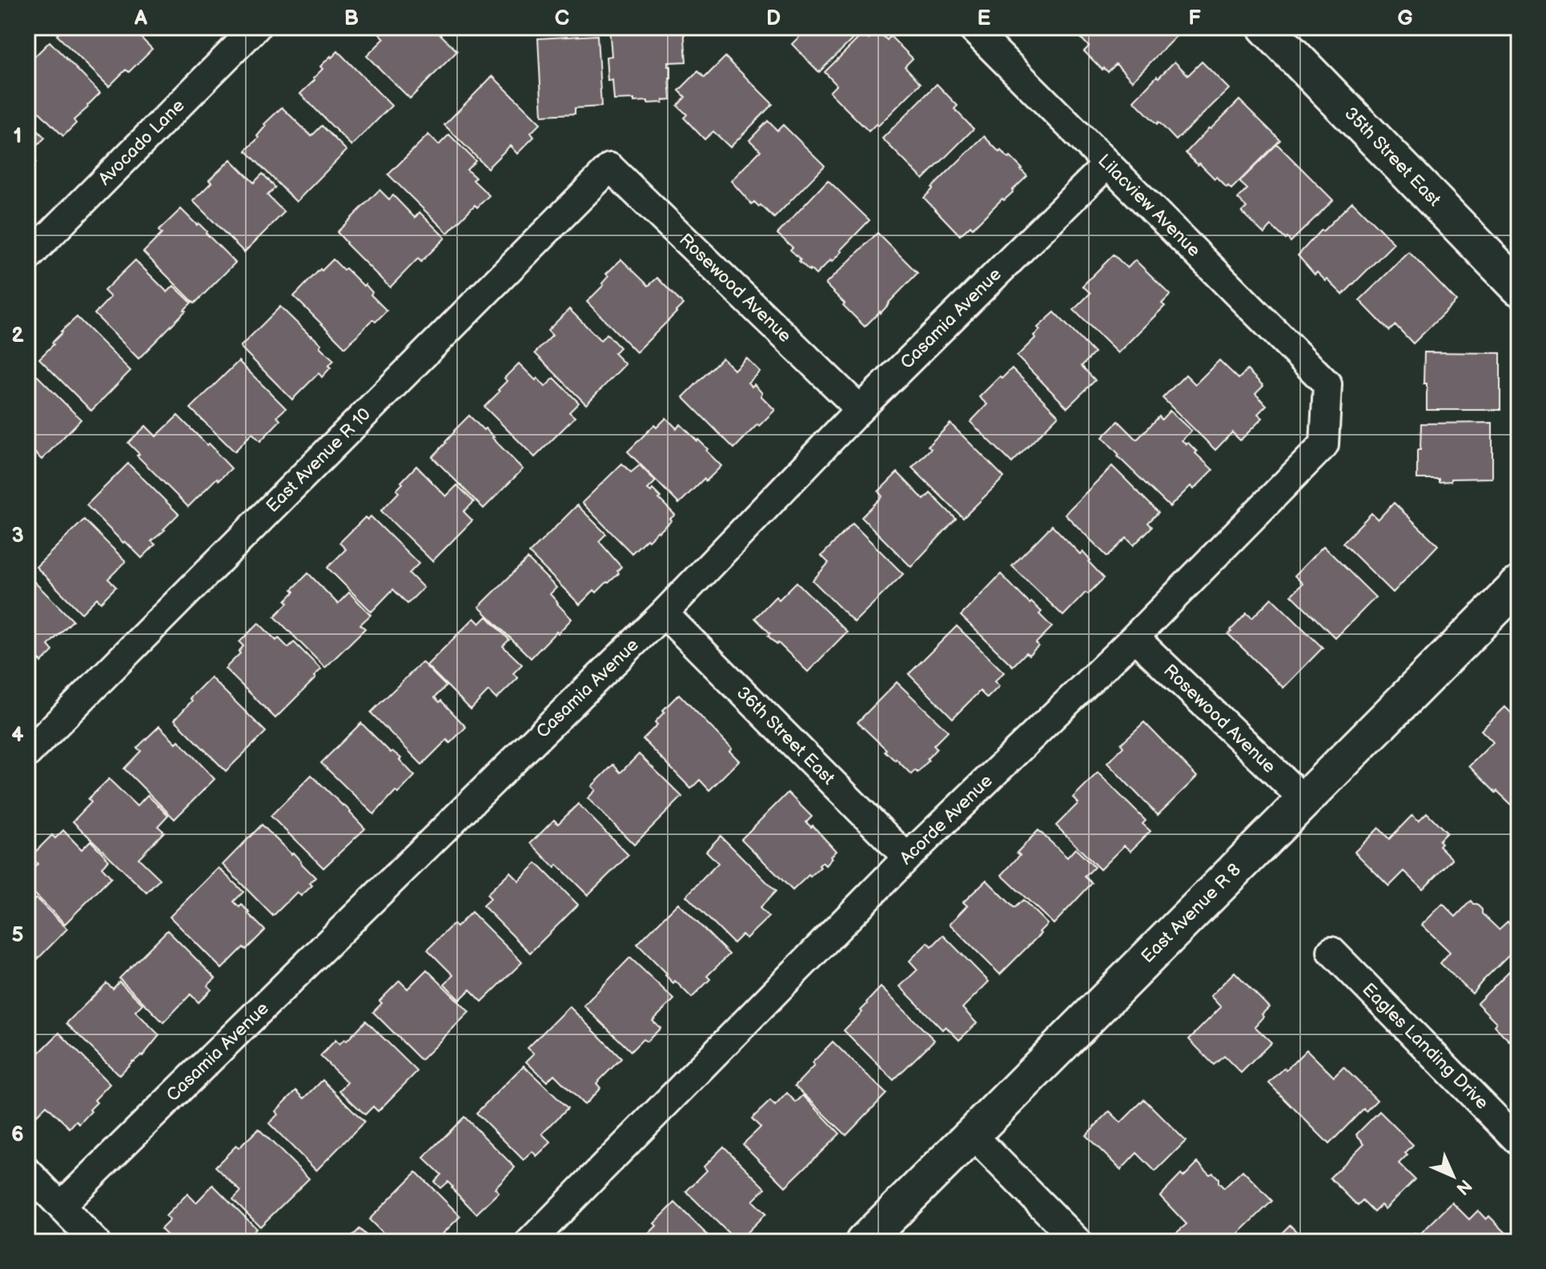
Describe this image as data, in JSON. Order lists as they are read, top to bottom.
{
  "streets": {
    "street": [
      "Avocado Lane",
      "35th Street East",
      "Lilacview Avenue",
      "Rosewood Avenue",
      "Casamia Avenue",
      "East Avenue R 10",
      "36th Street East",
      "Acorde Avenue",
      "East Avenue R 8",
      "Eagles Landing Drive"
    ]
  },
  "crossings": [
    ["Lilacview Avenue", "Casamia Avenue"],
    ["Lilacview Avenue", "Acorde Avenue"],
    ["Rosewood Avenue", "Casamia Avenue"],
    ["Rosewood Avenue", "East Avenue R 10"],
    ["Rosewood Avenue", "Acorde Avenue"],
    ["Rosewood Avenue", "East Avenue R 8"],
    ["Casamia Avenue", "36th Street East"],
    ["36th Street East", "Acorde Avenue"]
  ],
  "north": "bottom right",
  "grid": {
    "columns": [
      "A",
      "B",
      "C",
      "D",
      "E",
      "F",
      "G"
    ],
    "rows": [
      "1",
      "2",
      "3",
      "4",
      "5",
      "6"
    ]
  }
}
